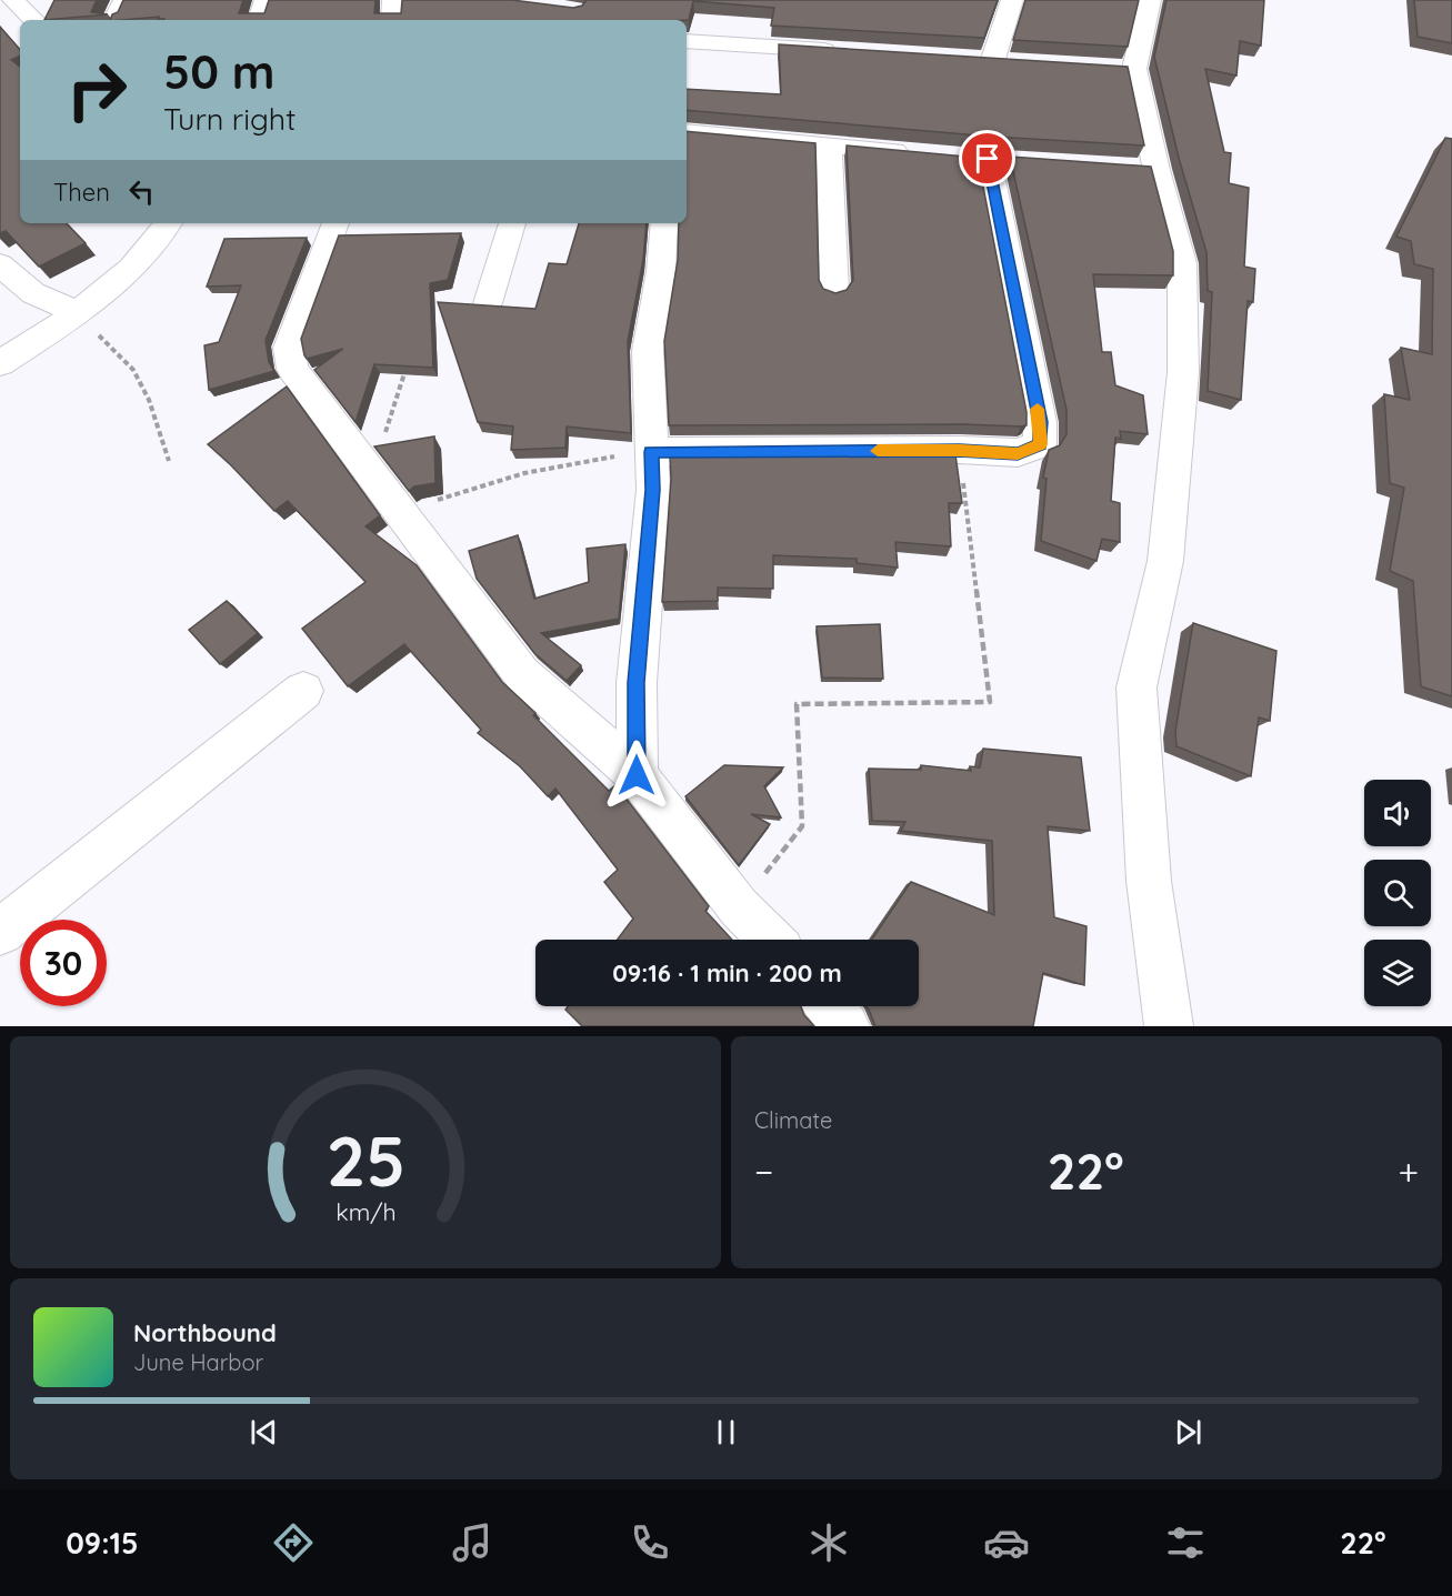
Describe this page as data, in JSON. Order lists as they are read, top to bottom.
{
  "page": {
    "turn": ["50 m", "Turn right"],
    "then": "Then",
    "limit": "30",
    "trip": "09:16 · 1 min · 200 m",
    "tile": "Climate",
    "heat": ["−", "22°", "+"],
    "song": ["Northbound", "June Harbor"],
    "tabs": ["09:15", "22°"],
    "gauge": ["25", "km/h"]
  }
}
